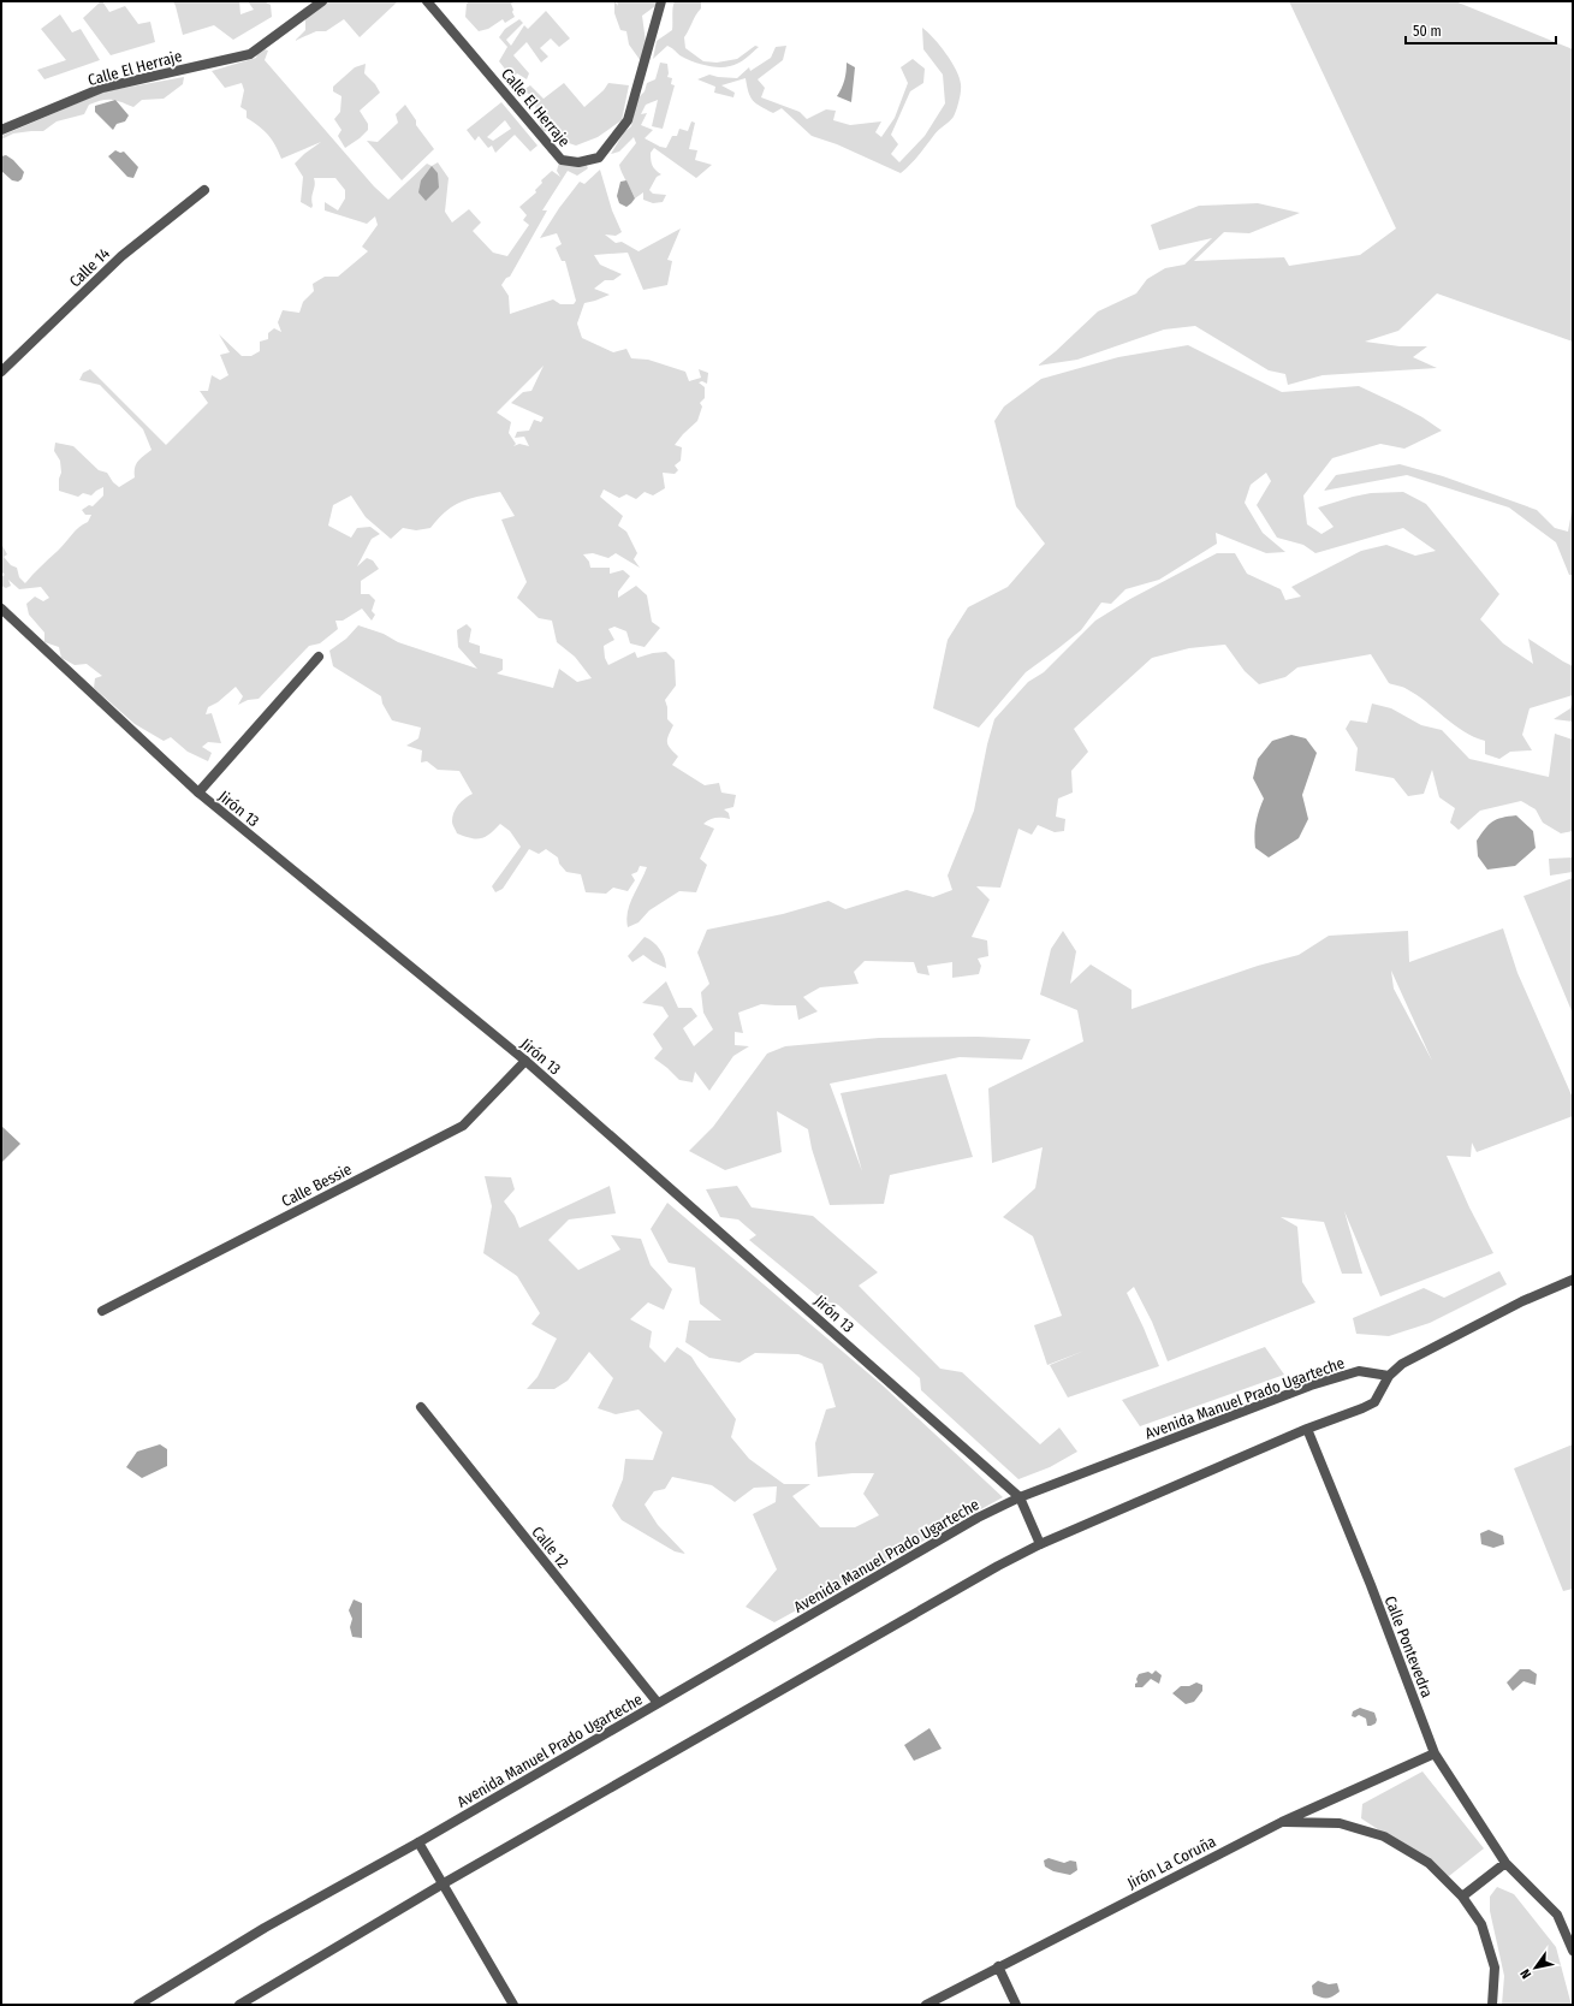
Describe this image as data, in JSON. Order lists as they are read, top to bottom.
{
  "streets": {
    "street": [
      "Calle El Herraje",
      "Calle 14",
      "Jirón 13",
      "Calle Bessie",
      "Avenida Manuel Prado Ugarteche",
      "Calle 12",
      "Calle Pontevedra",
      "Jirón La Coruña"
    ]
  },
  "crossings": [
    ["Jirón 13", "Calle Bessie"],
    ["Jirón 13", "Avenida Manuel Prado Ugarteche"],
    ["Avenida Manuel Prado Ugarteche", "Calle 12"],
    ["Calle Pontevedra", "Jirón La Coruña"]
  ],
  "scale_bar": "50 m",
  "north": "bottom left"
}
